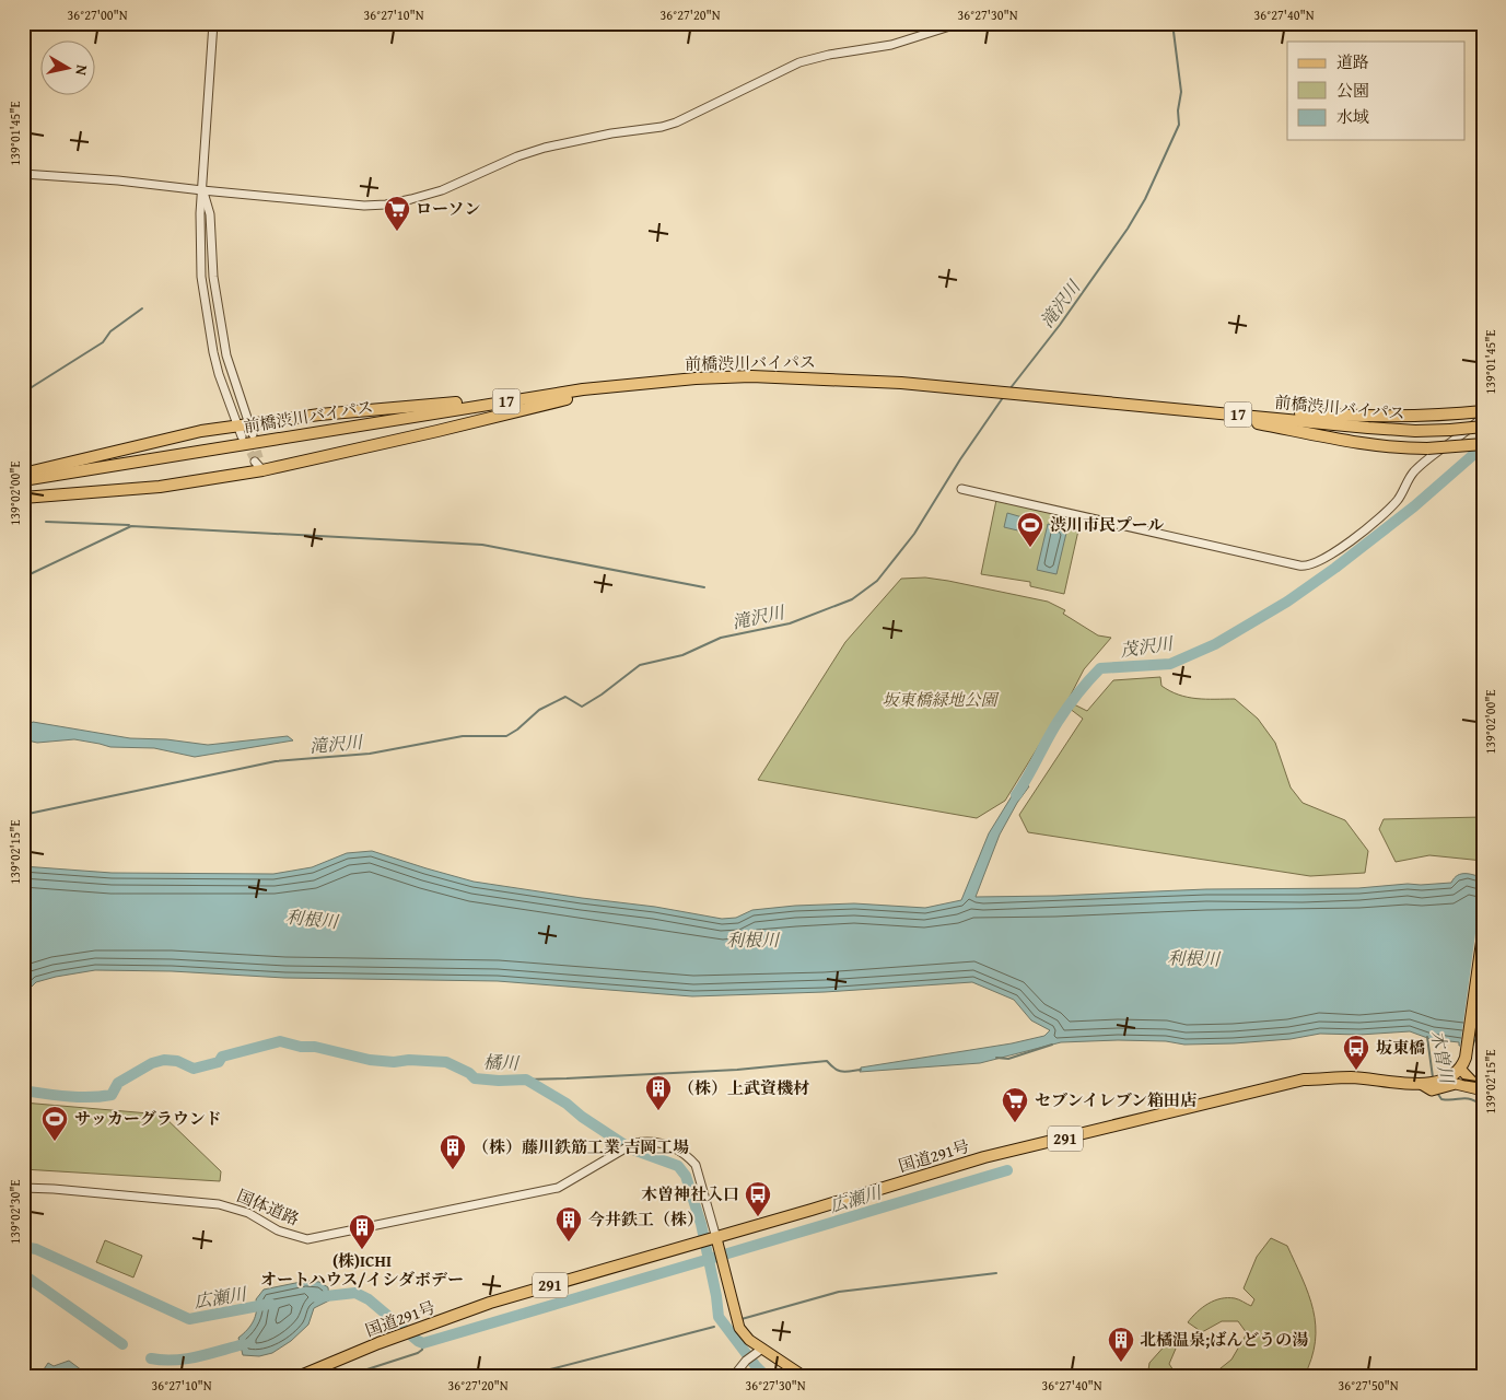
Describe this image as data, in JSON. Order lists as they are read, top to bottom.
{
  "streets": {
    "highway": [
      "前橋渋川バイパス",
      "17",
      "291",
      "国道291号"
    ],
    "street": ["国体道路"]
  },
  "crossings": [
    ["前橋渋川バイパス", "17"],
    ["国道291号", "国体道路"]
  ],
  "water": [
    "滝沢川",
    "茂沢川",
    "利根川",
    "木曽川",
    "橘川",
    "広瀬川"
  ],
  "parks": ["坂東橋緑地公園"],
  "places": {
    "supermarket": ["ローソン", "セブンイレブン箱田店"],
    "sports": ["渋川市民プール", "サッカーグラウンド"],
    "bus stop": ["坂東橋", "木曽神社入口"],
    "building": [
      "（株）上武資機材",
      "（株）藤川鉄筋工業 吉岡工場",
      "今井鉄工（株）",
      "(株)ICHI オートハウス/イシダボデー",
      "北橘温泉;ばんどうの湯"
    ]
  },
  "legend": ["道路", "公園", "水域"],
  "north": "right",
  "coordinates": [
    "36°27'00\"N",
    "36°27'10\"N",
    "36°27'20\"N",
    "36°27'30\"N",
    "36°27'40\"N",
    "139°01'45\"E",
    "139°02'00\"E",
    "139°02'15\"E",
    "139°02'30\"E",
    "36°27'50\"N"
  ]
}
